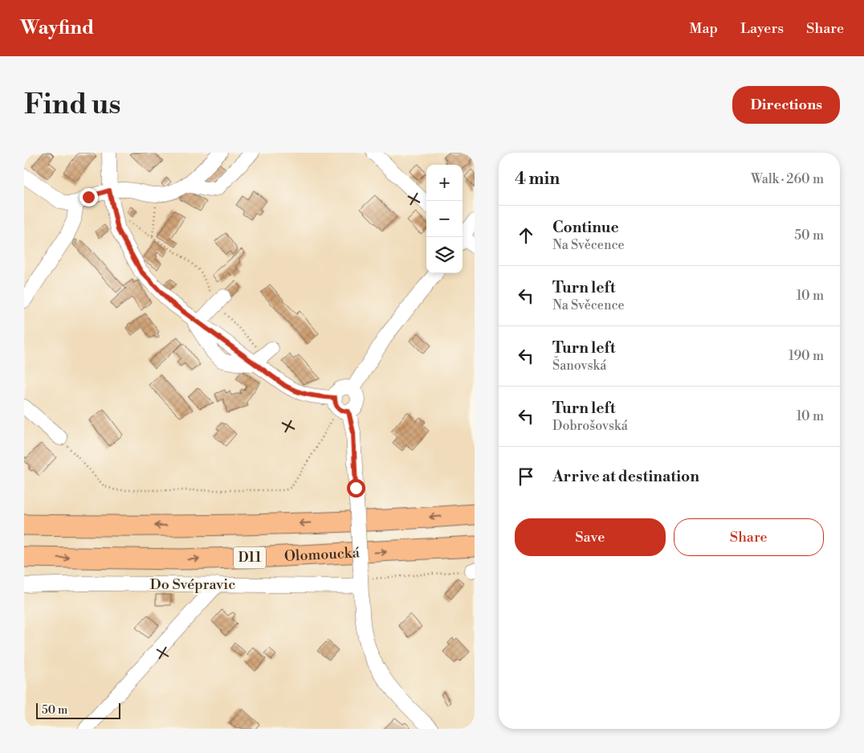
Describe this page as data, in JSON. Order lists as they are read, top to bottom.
{
  "streets": {
    "highway": ["Olomoucká", "D11"],
    "street": ["Do Svépravic"]
  },
  "scale_bar": "50 m",
  "page": {
    "header": "Wayfind",
    "nav": ["Map", "Layers", "Share"],
    "buttons": [
      "Directions",
      ["Save", "Share"]
    ],
    "title": "Find us",
    "heading": ["4 min", "Walk · 260 m"],
    "map_buttons": ["+", "−"],
    "list": [
      ["Continue", "Na Svěcence", "50 m"],
      ["Turn left", "Na Svěcence", "10 m"],
      ["Turn left", "Šanovská", "190 m"],
      ["Turn left", "Dobrošovská", "10 m"],
      "Arrive at destination"
    ],
    "scale": "50 m"
  }
}
